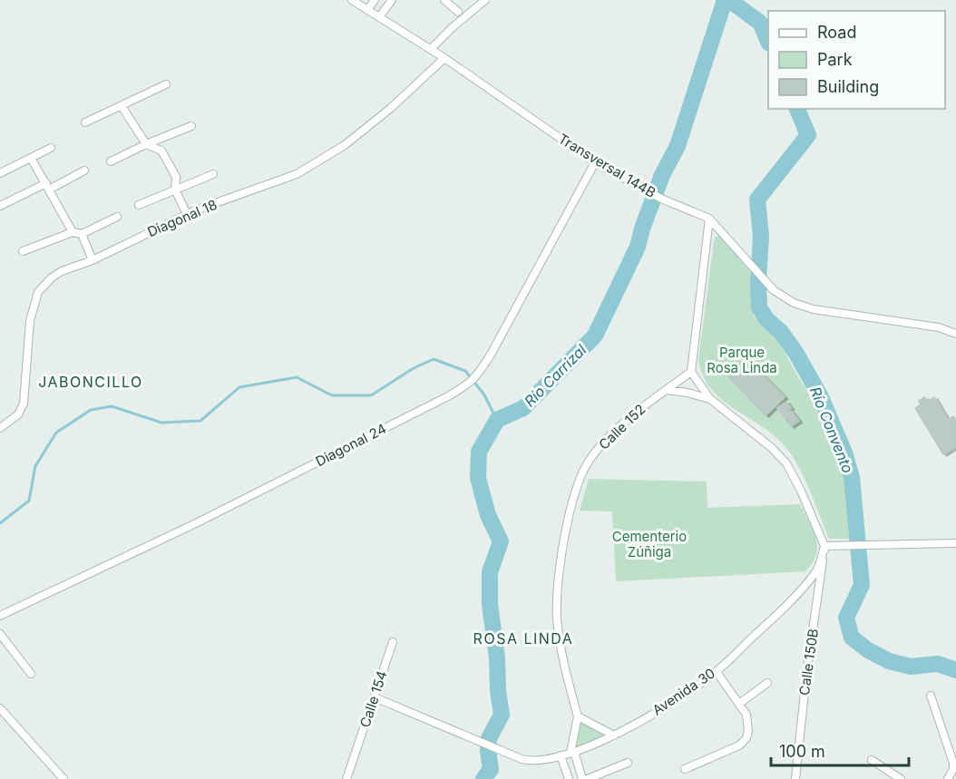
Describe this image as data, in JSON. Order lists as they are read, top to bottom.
{
  "streets": {
    "street": [
      "Transversal 144B",
      "Diagonal 18",
      "Calle 152",
      "Diagonal 24",
      "Calle 150B",
      "Avenida 30",
      "Calle 154"
    ]
  },
  "crossings": [
    ["Transversal 144B", "Diagonal 18"],
    ["Transversal 144B", "Diagonal 24"],
    ["Calle 152", "Avenida 30"],
    ["Calle 150B", "Avenida 30"],
    ["Avenida 30", "Calle 154"]
  ],
  "districts": ["JABONCILLO", "ROSA LINDA"],
  "water": ["Río Carrizal", "Río Convento"],
  "parks": ["Parque Rosa Linda", "Cementerio Zúñiga"],
  "legend": ["Road", "Park", "Building"],
  "scale_bar": "100 m"
}
